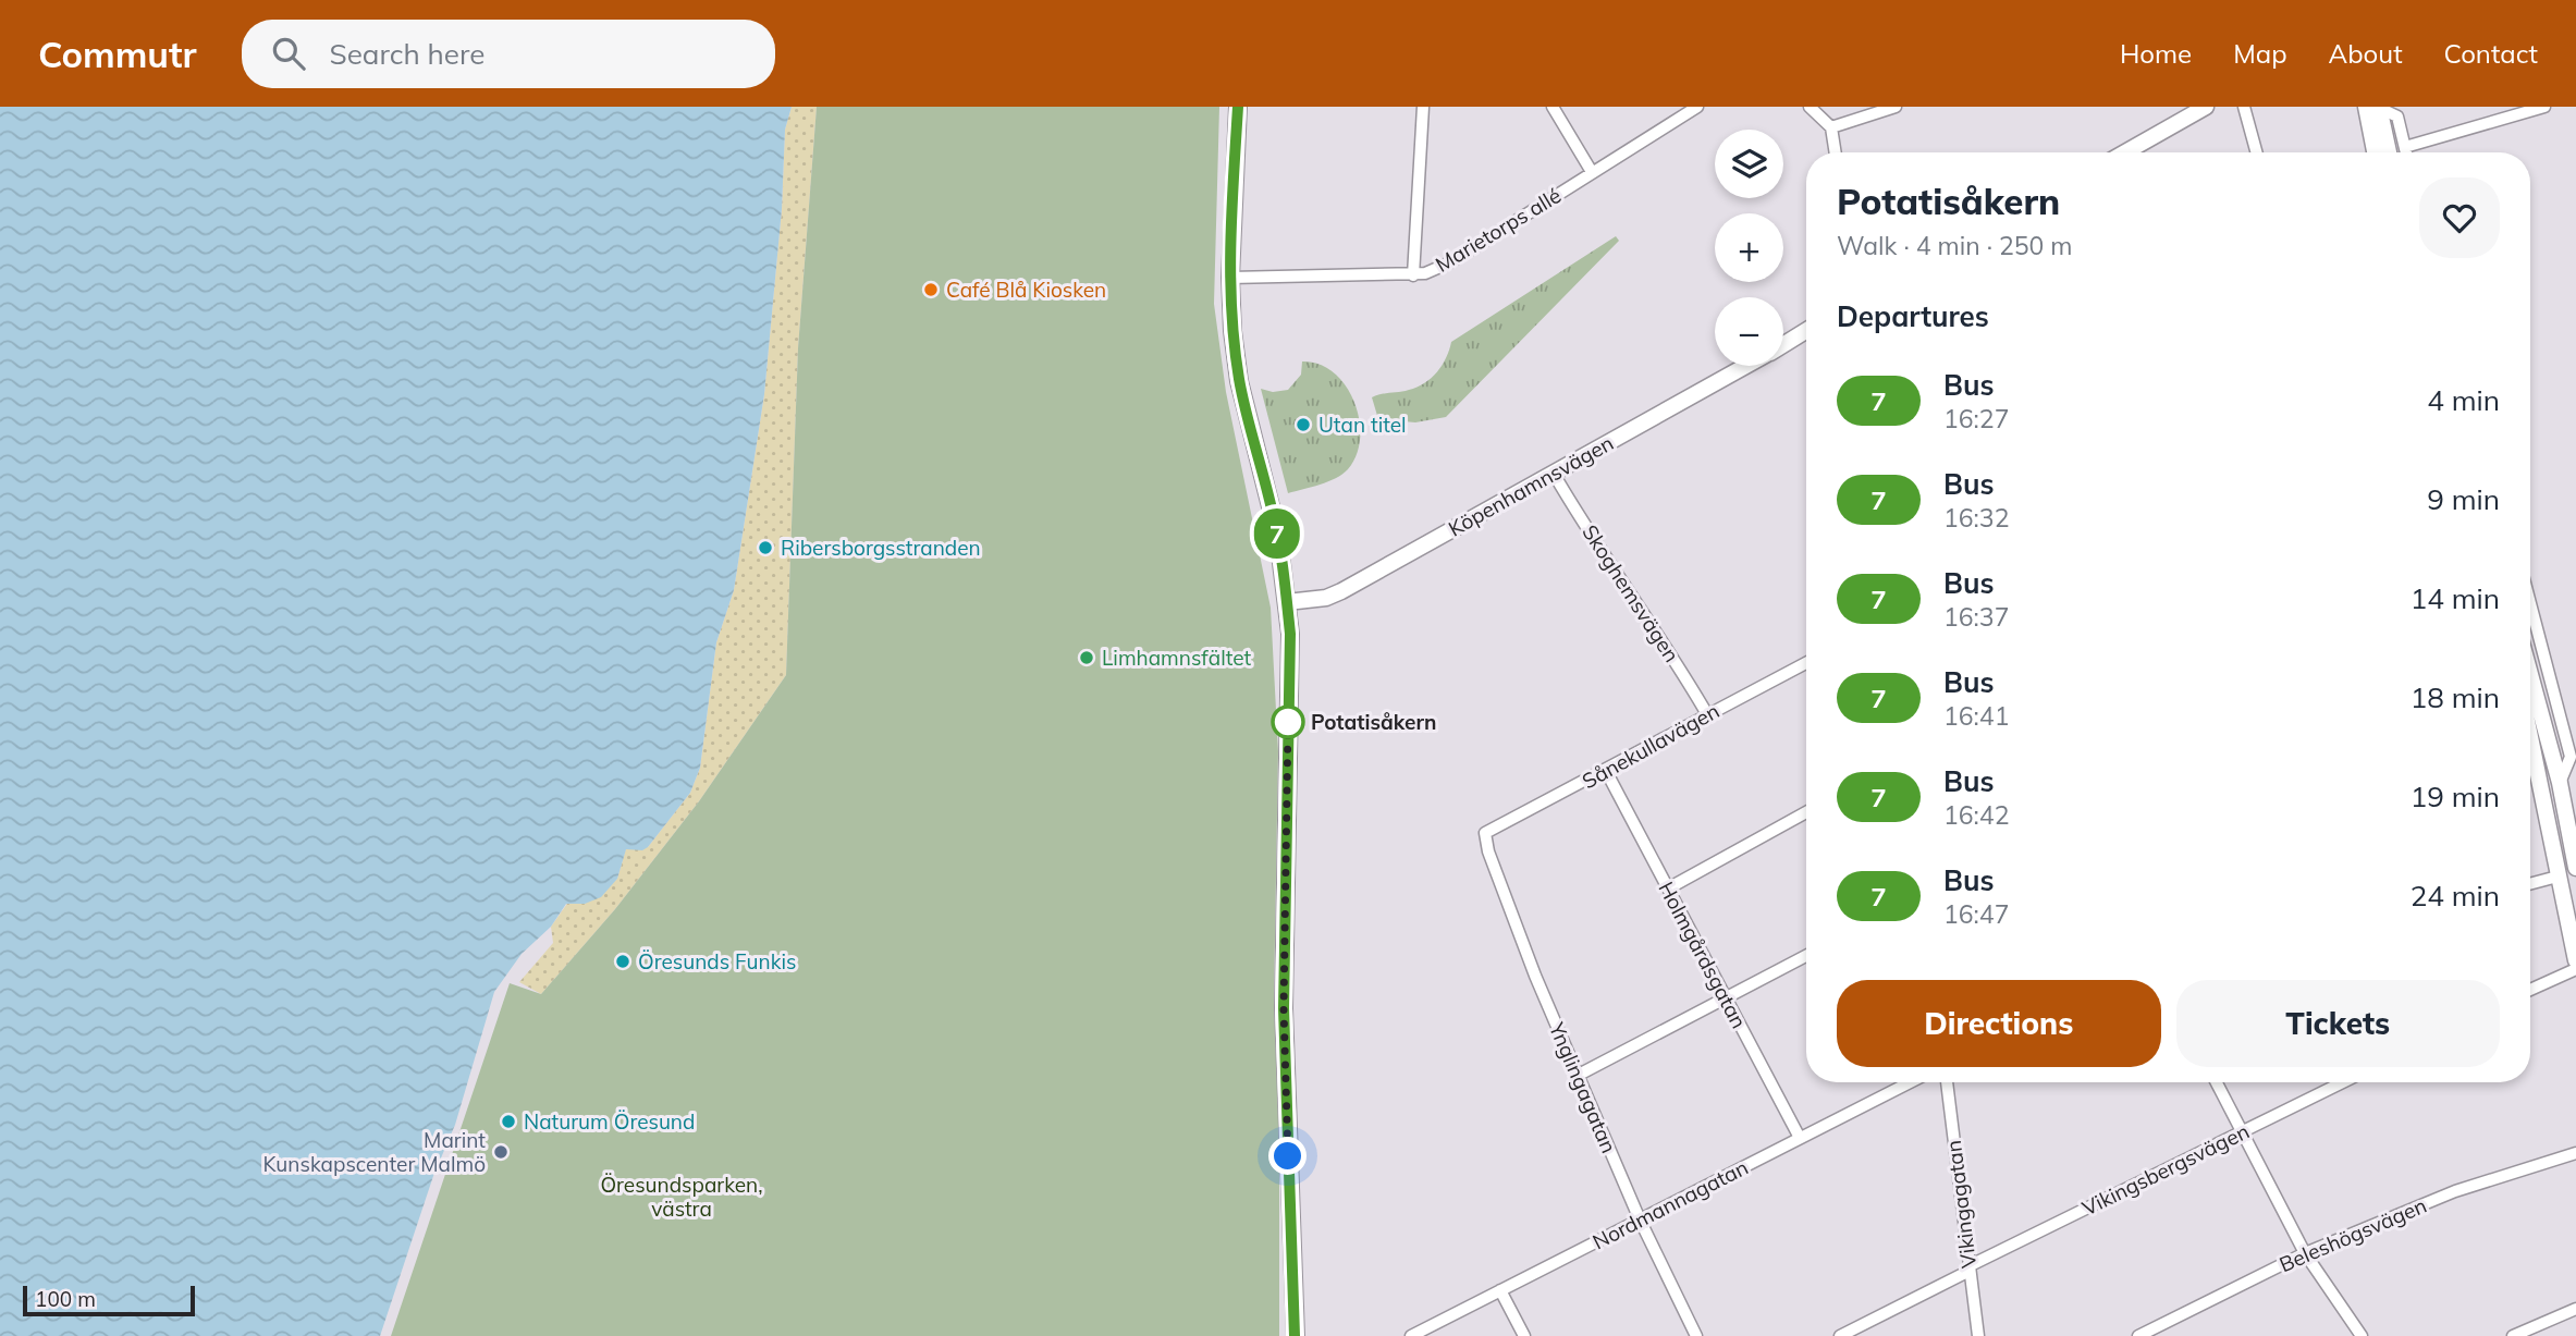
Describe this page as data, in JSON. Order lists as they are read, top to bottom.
{
  "streets": {
    "street": [
      "Marietorps allé",
      "Köpenhamnsvägen",
      "Skoghemsvägen",
      "Sånekullavägen",
      "Holmgårdsgatan",
      "Ynglingagatan",
      "Vikingsbergsvägen",
      "Nordmannagatan",
      "Vikingagatan",
      "Beleshögsvägen"
    ]
  },
  "crossings": [
    ["Köpenhamnsvägen", "Skoghemsvägen"],
    ["Skoghemsvägen", "Sånekullavägen"],
    ["Sånekullavägen", "Holmgårdsgatan"],
    ["Sånekullavägen", "Ynglingagatan"],
    ["Holmgårdsgatan", "Nordmannagatan"],
    ["Ynglingagatan", "Nordmannagatan"],
    ["Vikingsbergsvägen", "Vikingagatan"]
  ],
  "parks": ["Öresundsparken, västra"],
  "places": [
    "Café Blå Kiosken",
    "Utan titel",
    "Ribersborgsstranden",
    "Limhamnsfältet",
    "Potatisåkern",
    "Öresunds Funkis",
    "Naturum Öresund",
    "Marint Kunskapscenter Malmö"
  ],
  "lines": ["bus line 7"],
  "scale_bar": "100 m",
  "page": {
    "header": "Commutr",
    "search": "Search here",
    "nav": [
      "Home",
      "Map",
      "About",
      "Contact"
    ],
    "on_map": "7",
    "map_buttons": ["+", "−"],
    "heading": [
      ["Potatisåkern", "Walk · 4 min · 250 m"],
      "Departures"
    ],
    "list": [
      {
        "mark": "7",
        "name": "Bus",
        "note": "16:27",
        "value": "4 min"
      },
      {
        "mark": "7",
        "name": "Bus",
        "note": "16:32",
        "value": "9 min"
      },
      {
        "mark": "7",
        "name": "Bus",
        "note": "16:37",
        "value": "14 min"
      },
      {
        "mark": "7",
        "name": "Bus",
        "note": "16:41",
        "value": "18 min"
      },
      {
        "mark": "7",
        "name": "Bus",
        "note": "16:42",
        "value": "19 min"
      },
      {
        "mark": "7",
        "name": "Bus",
        "note": "16:47",
        "value": "24 min"
      }
    ],
    "buttons": ["Directions", "Tickets"],
    "scale": "100 m"
  }
}
